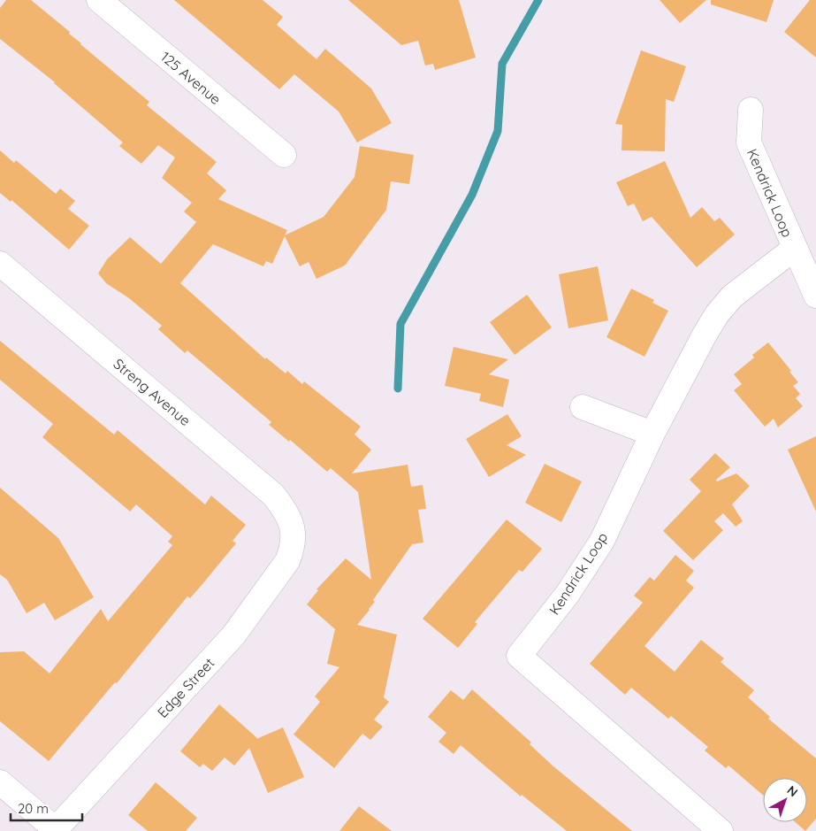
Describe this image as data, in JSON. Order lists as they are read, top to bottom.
{
  "streets": {
    "street": [
      "125 Avenue",
      "Kendrick Loop",
      "Streng Avenue",
      "Edge Street"
    ]
  },
  "crossings": [
    ["Streng Avenue", "Edge Street"]
  ],
  "scale_bar": "20 m",
  "north": "top right"
}
